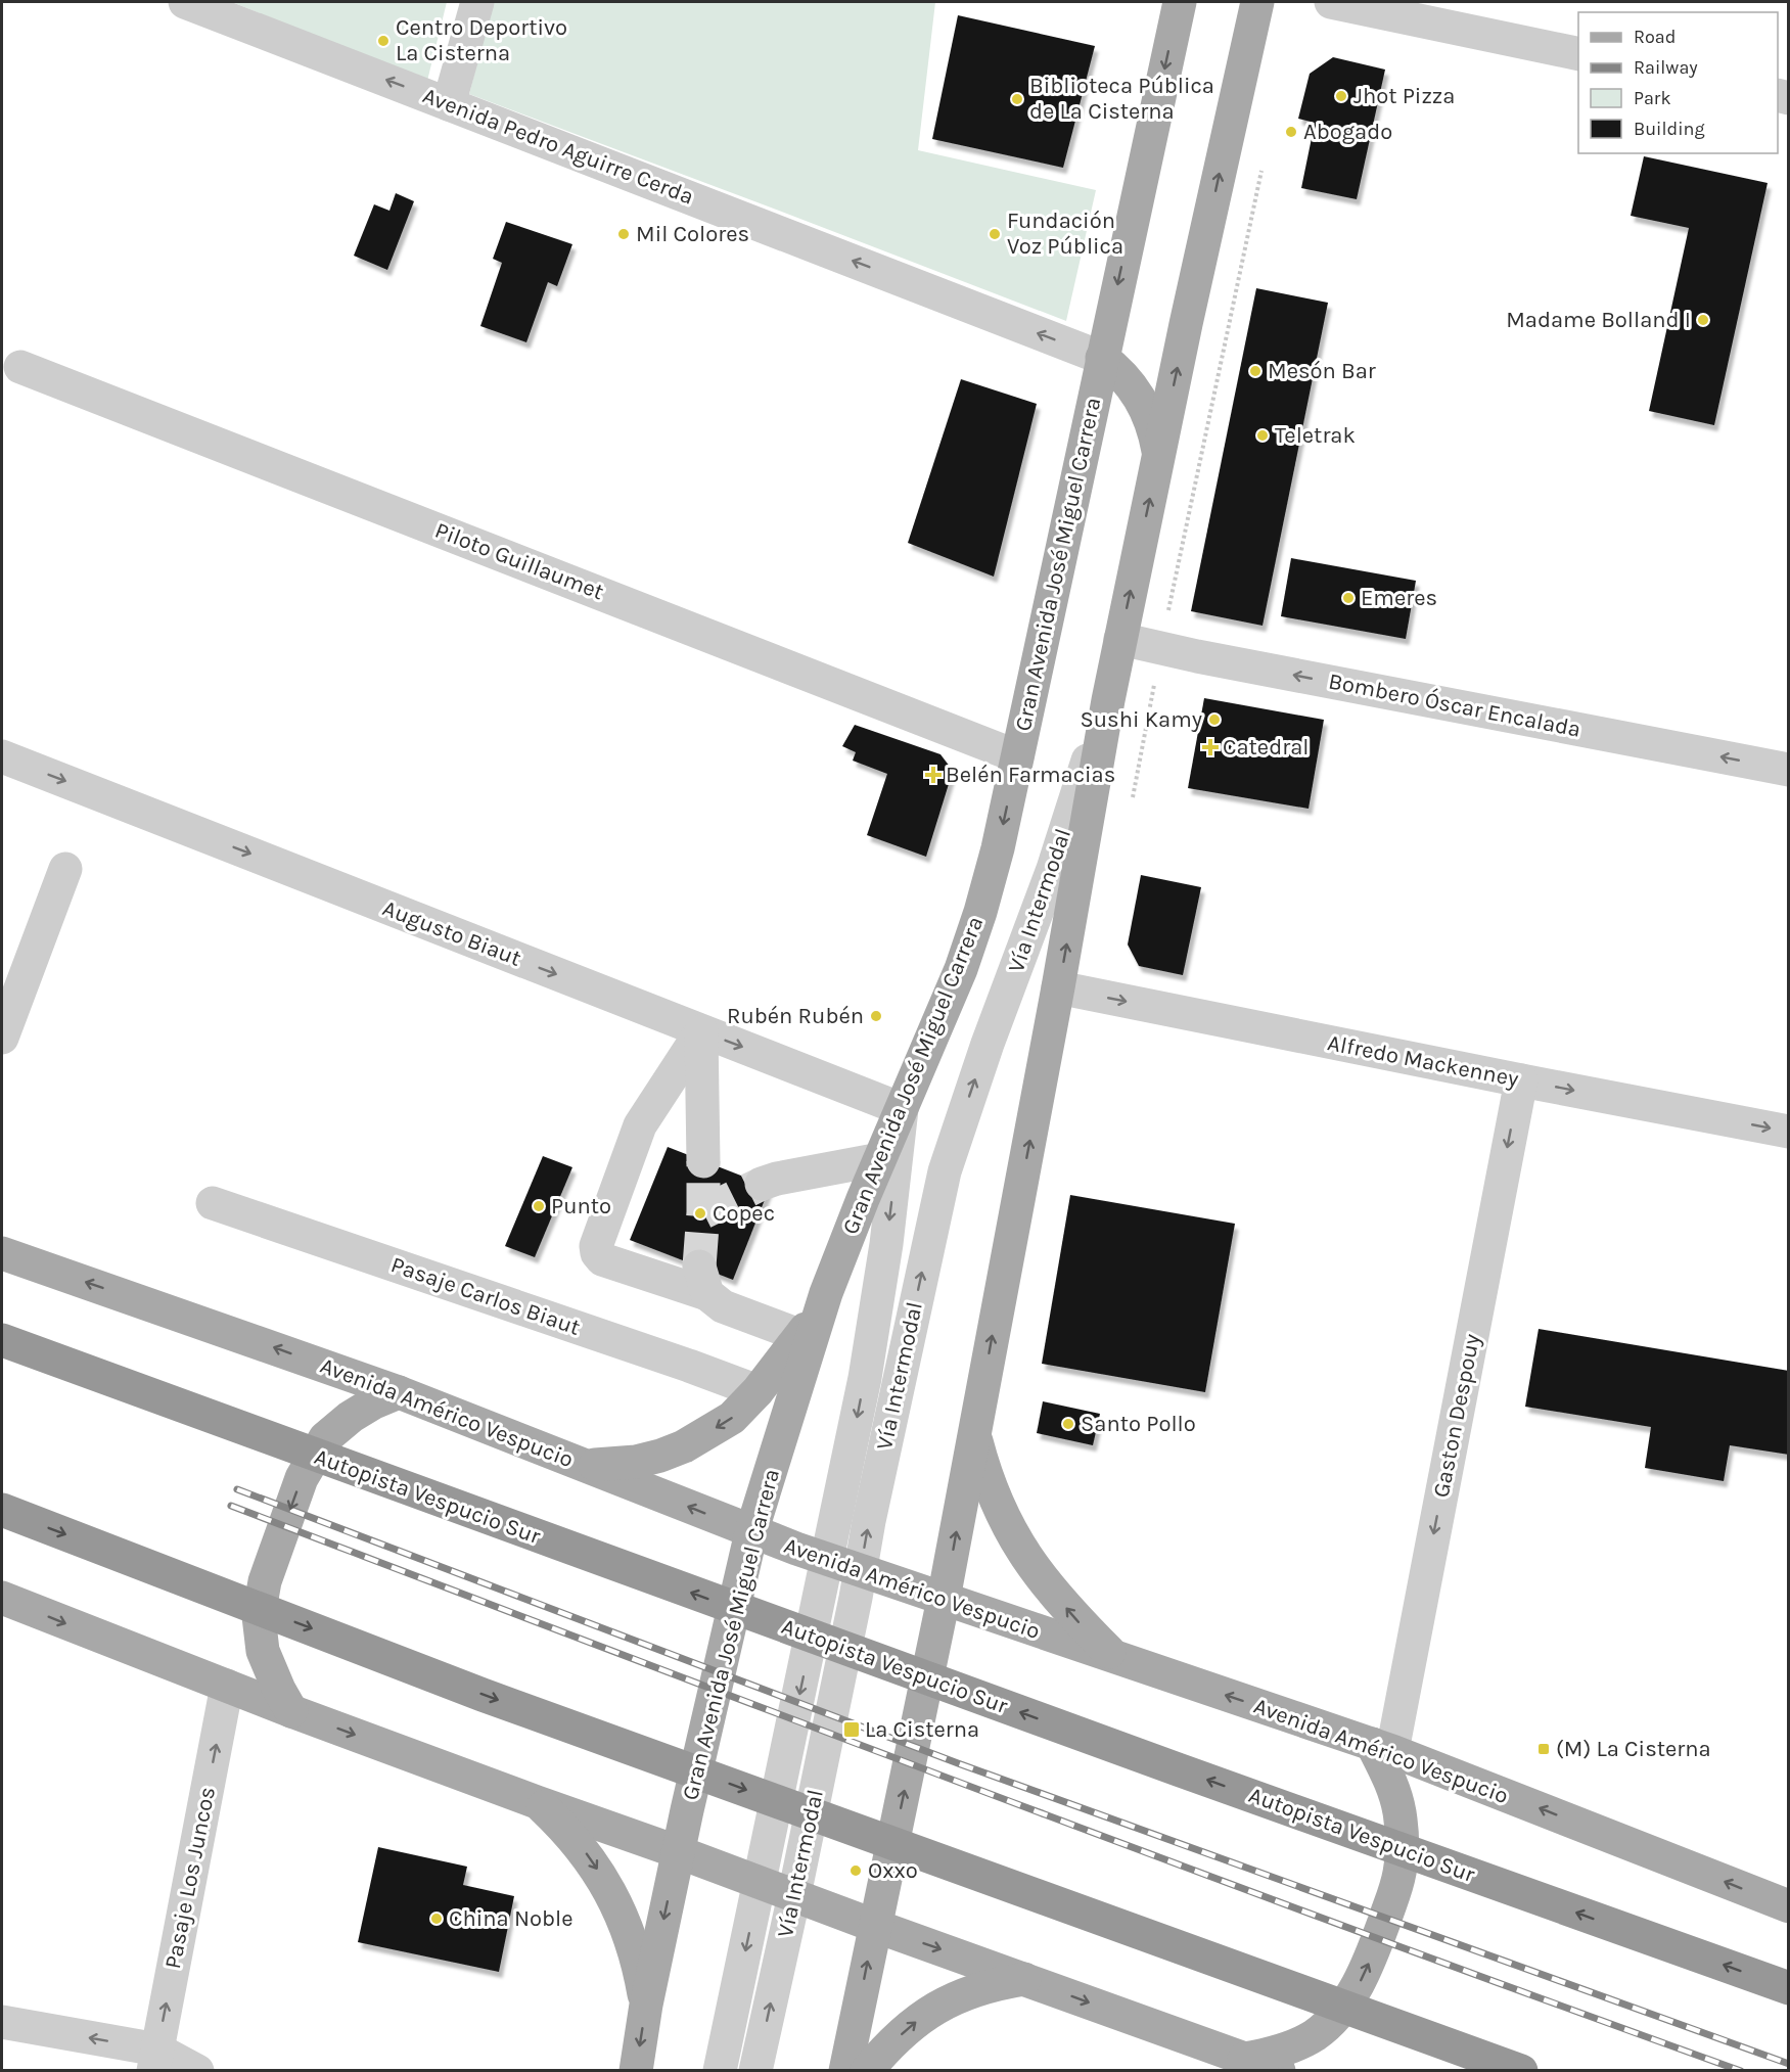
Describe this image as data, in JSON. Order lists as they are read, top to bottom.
{
  "streets": {
    "highway": ["Autopista Vespucio Sur"],
    "main road": ["Gran Avenida José Miguel Carrera", "Avenida Américo Vespucio"],
    "street": [
      "Avenida Pedro Aguirre Cerda",
      "Piloto Guillaumet",
      "Bombero Óscar Encalada",
      "Vía Intermodal",
      "Augusto Biaut",
      "Alfredo Mackenney",
      "Pasaje Carlos Biaut",
      "Gaston Despouy",
      "Pasaje Los Juncos"
    ]
  },
  "crossings": [
    ["Avenida Pedro Aguirre Cerda", "Gran Avenida José Miguel Carrera"],
    ["Piloto Guillaumet", "Gran Avenida José Miguel Carrera"],
    ["Gran Avenida José Miguel Carrera", "Vía Intermodal"],
    ["Gran Avenida José Miguel Carrera", "Augusto Biaut"],
    ["Gran Avenida José Miguel Carrera", "Avenida Américo Vespucio"],
    ["Vía Intermodal", "Augusto Biaut"],
    ["Vía Intermodal", "Avenida Américo Vespucio"],
    ["Alfredo Mackenney", "Gaston Despouy"],
    ["Avenida Américo Vespucio", "Gaston Despouy"]
  ],
  "one_way": [
    "Avenida Pedro Aguirre Cerda",
    "Bombero Óscar Encalada",
    "Augusto Biaut",
    "Alfredo Mackenney",
    "Avenida Américo Vespucio",
    "Gaston Despouy",
    "Pasaje Los Juncos"
  ],
  "places": {
    "other": [
      "Centro Deportivo La Cisterna",
      "Jhot Pizza",
      "Biblioteca Pública de La Cisterna",
      "Abogado",
      "Mil Colores",
      "Fundación Voz Pública",
      "Madame Bolland I",
      "Mesón Bar",
      "Teletrak",
      "Emeres",
      "Sushi Kamy",
      "Rubén Rubén",
      "Punto",
      "Copec",
      "Santo Pollo",
      "Oxxo",
      "China Noble"
    ],
    "health": ["Catedral", "Belén Farmacias"],
    "transit": ["La Cisterna", "(M) La Cisterna"]
  },
  "legend": [
    "Road",
    "Railway",
    "Park",
    "Building"
  ]
}
